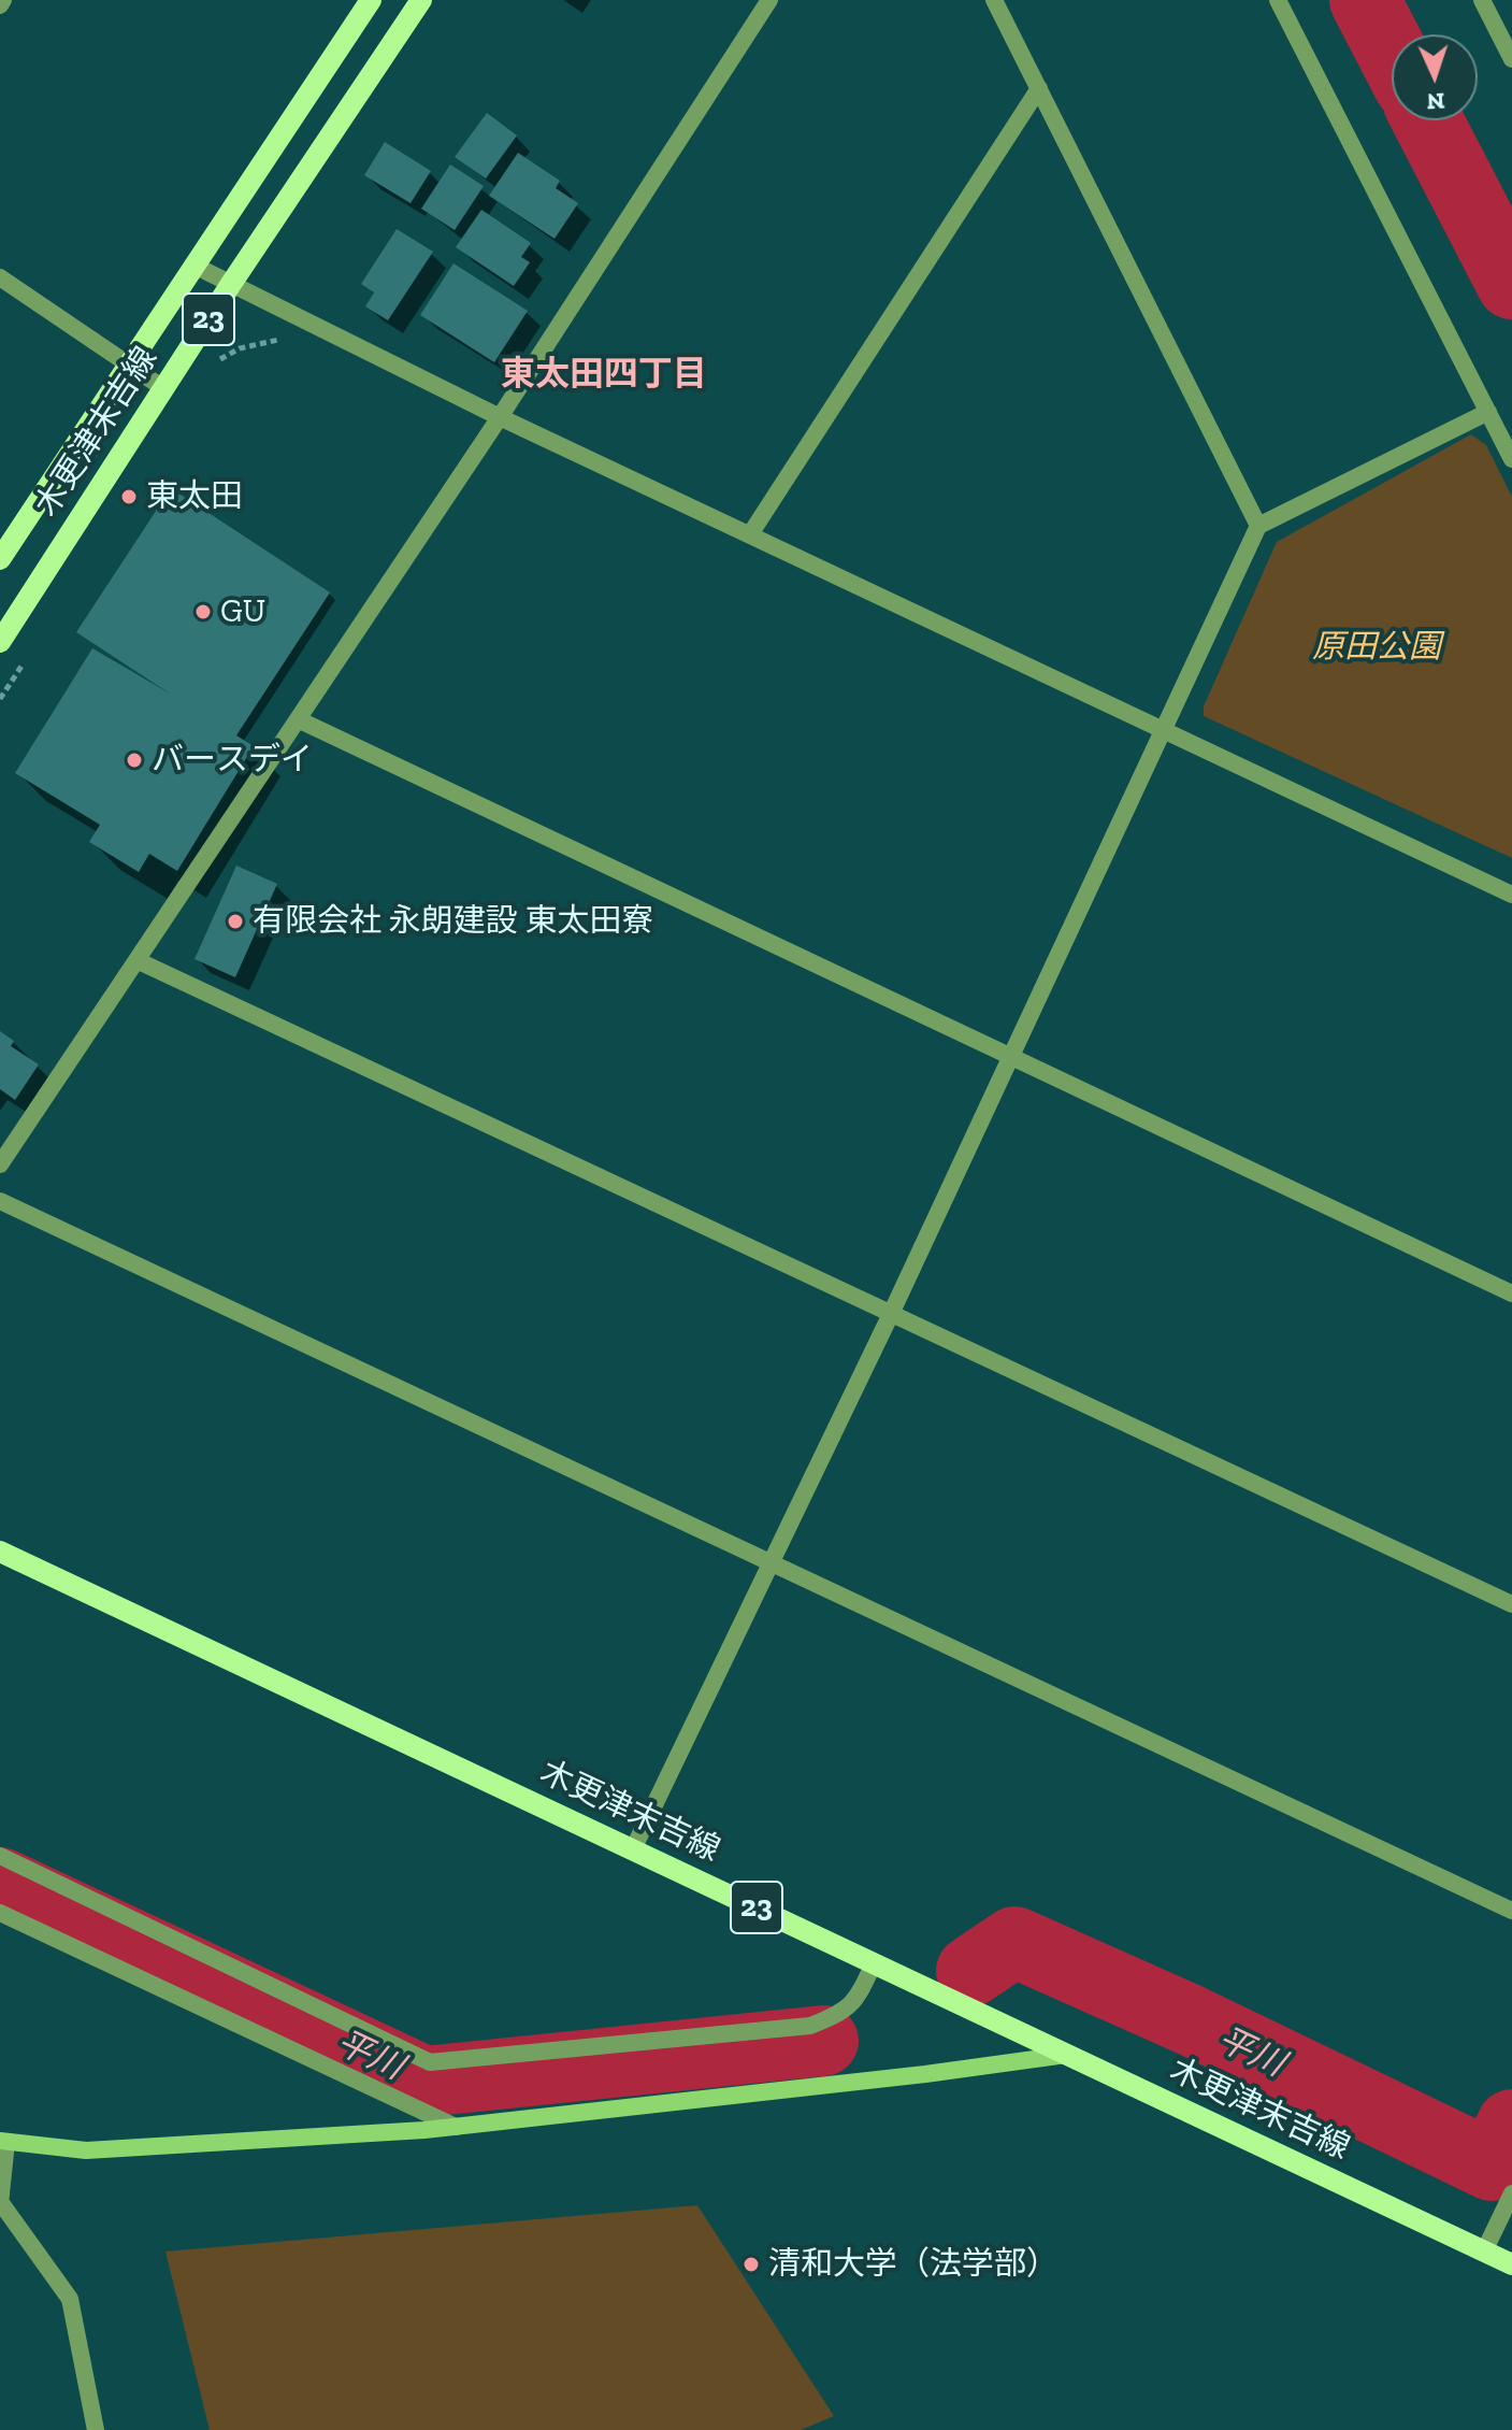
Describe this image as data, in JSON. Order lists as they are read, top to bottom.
{
  "streets": {
    "main road": ["23", "木更津末吉線"]
  },
  "districts": ["東太田四丁目"],
  "water": ["平川"],
  "parks": ["原田公園"],
  "places": [
    "東太田",
    "GU",
    "バースデイ",
    "有限会社 永朗建設 東太田寮",
    "清和大学（法学部）"
  ],
  "north": "bottom"
}
